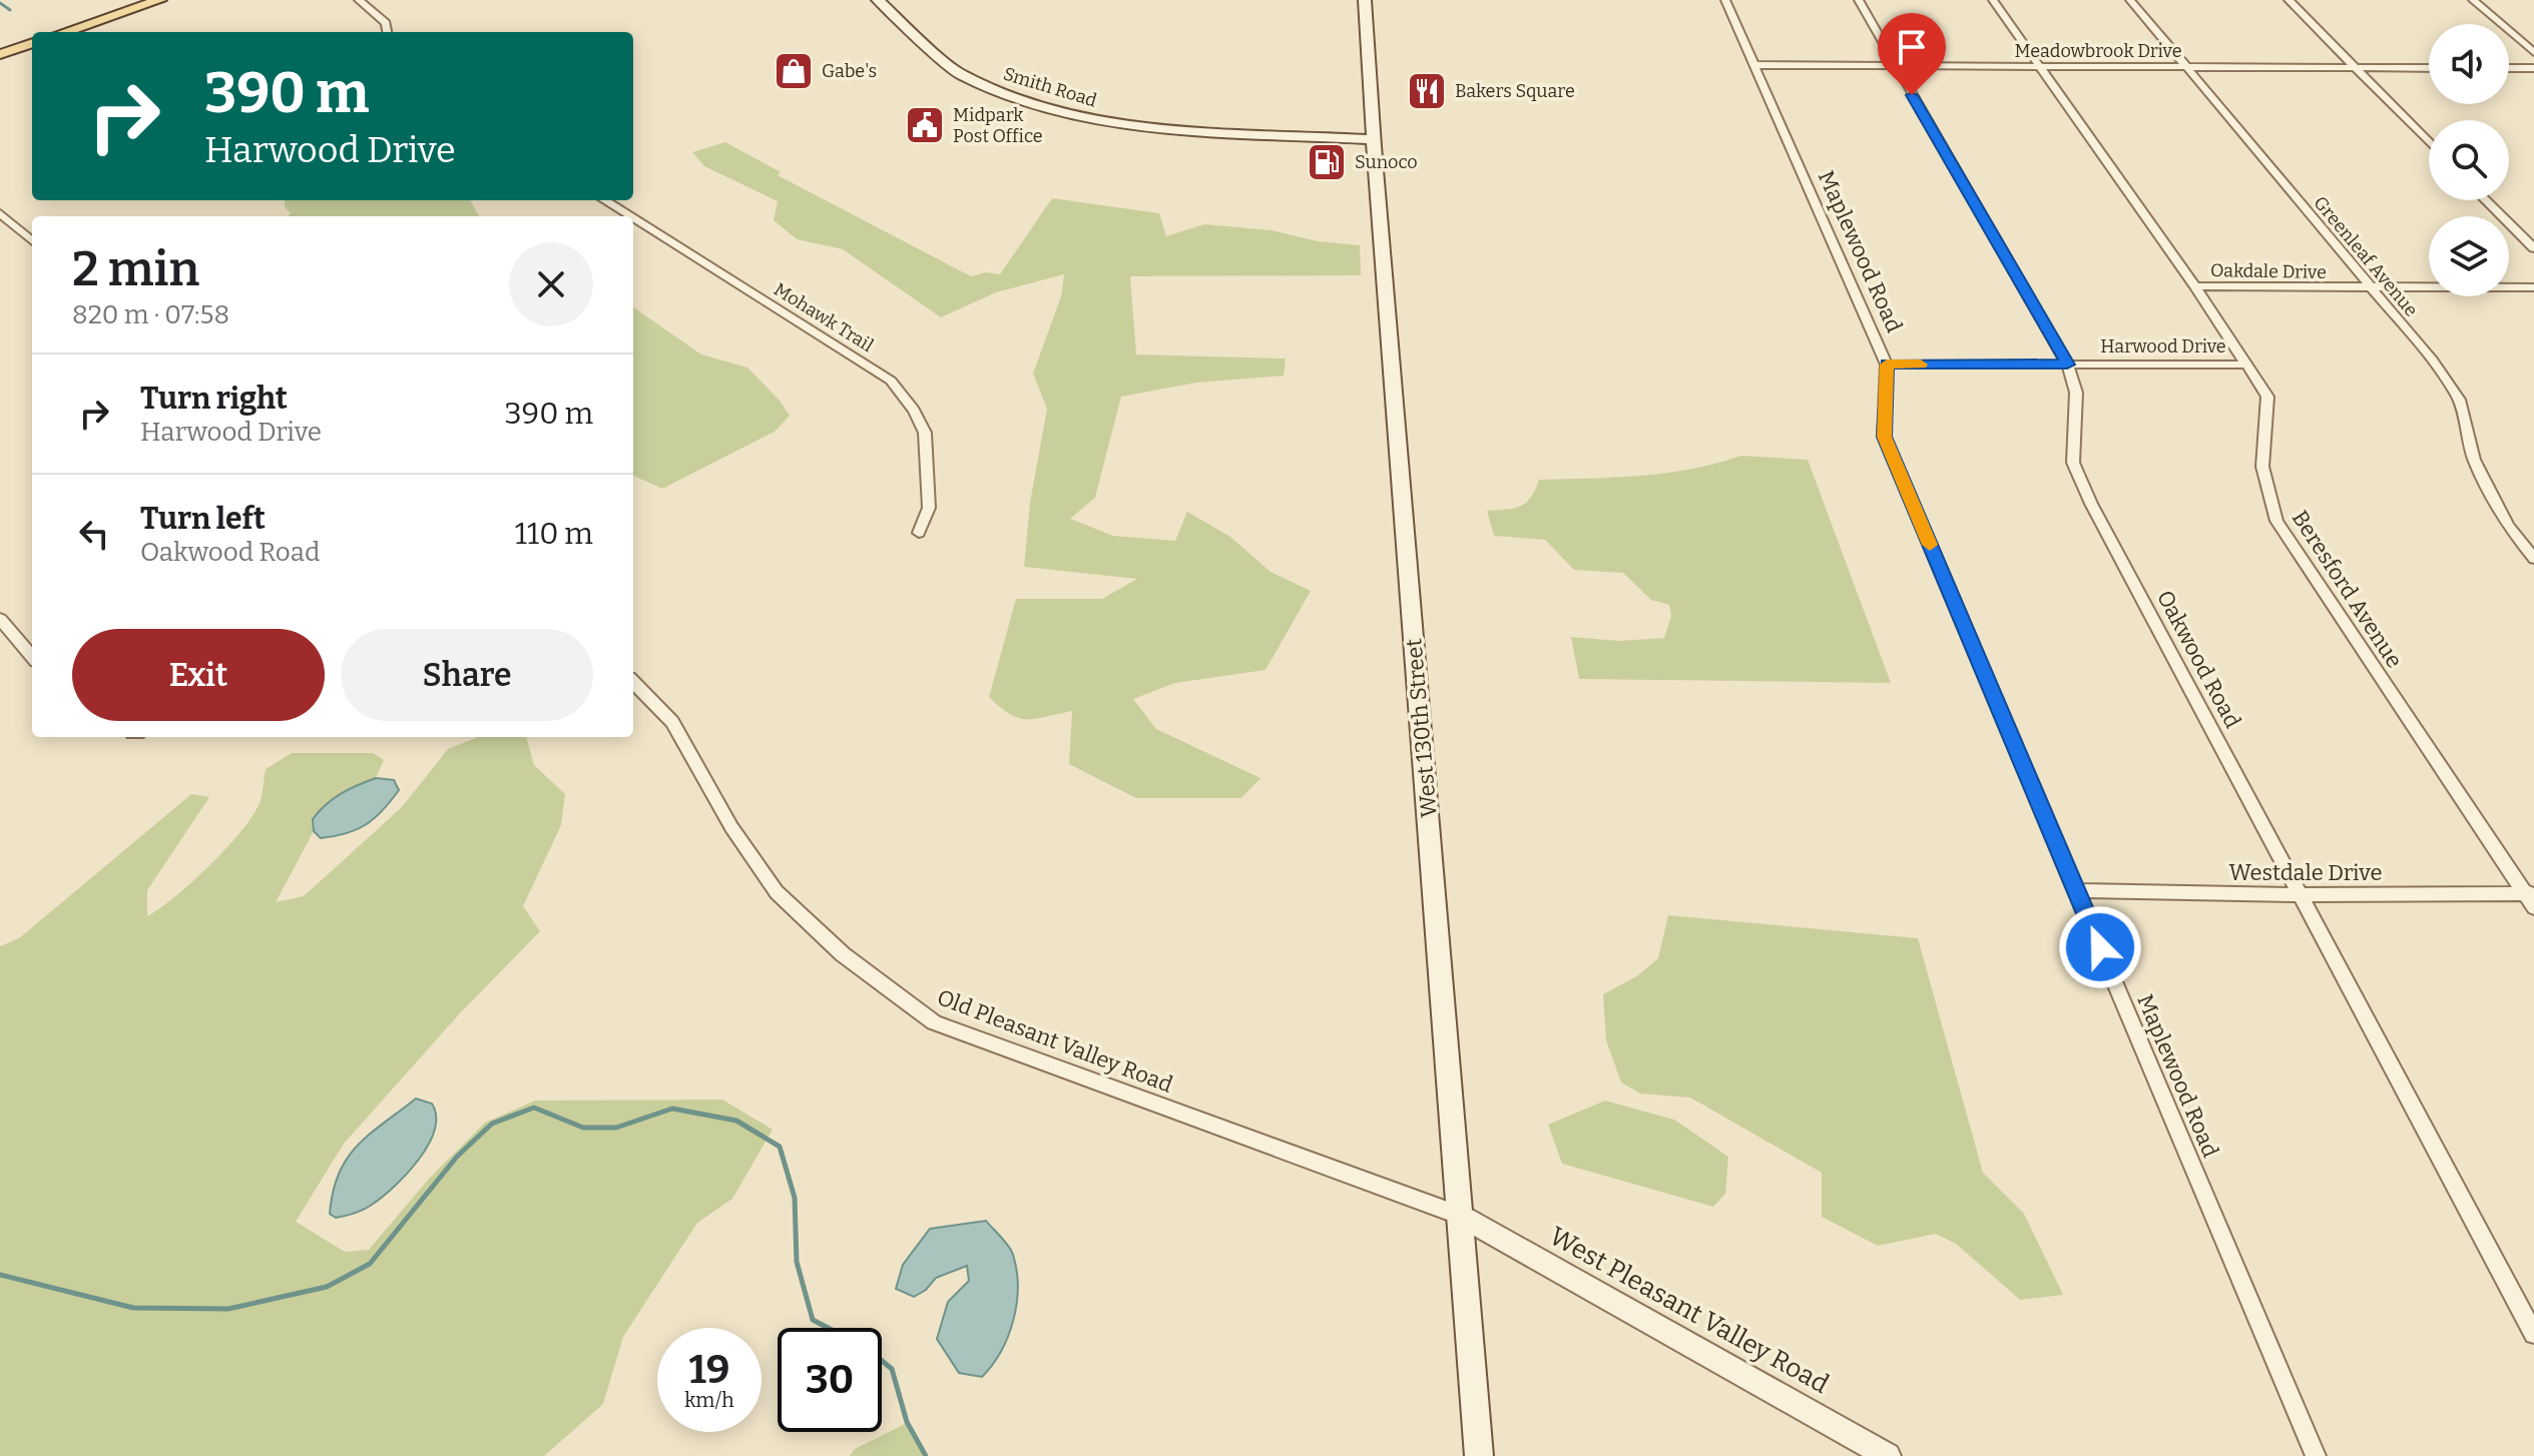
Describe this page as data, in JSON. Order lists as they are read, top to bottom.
{
  "streets": {
    "main road": ["Smith Road", "West 130th Street"],
    "street": [
      "Meadowbrook Drive",
      "Maplewood Road",
      "Greenleaf Avenue",
      "Oakdale Drive",
      "Mohawk Trail",
      "Harwood Drive",
      "Beresford Avenue",
      "Oakwood Road",
      "Westdale Drive",
      "Old Pleasant Valley Road",
      "West Pleasant Valley Road"
    ]
  },
  "crossings": [
    ["Meadowbrook Drive", "Maplewood Road"],
    ["Meadowbrook Drive", "Greenleaf Avenue"],
    ["Meadowbrook Drive", "Beresford Avenue"],
    ["Meadowbrook Drive", "Oakwood Road"],
    ["Smith Road", "West 130th Street"],
    ["Maplewood Road", "Harwood Drive"],
    ["Maplewood Road", "Westdale Drive"],
    ["Greenleaf Avenue", "Oakdale Drive"],
    ["Oakdale Drive", "Beresford Avenue"],
    ["Harwood Drive", "Beresford Avenue"],
    ["Harwood Drive", "Oakwood Road"],
    ["Beresford Avenue", "Westdale Drive"],
    ["Oakwood Road", "Westdale Drive"],
    ["West 130th Street", "Old Pleasant Valley Road"],
    ["West 130th Street", "West Pleasant Valley Road"],
    ["Old Pleasant Valley Road", "West Pleasant Valley Road"]
  ],
  "places": {
    "shop": ["Gabe's"],
    "restaurant": ["Bakers Square"],
    "public building": ["Midpark Post Office"],
    "fuel station": ["Sunoco"]
  },
  "page": {
    "turn": ["390 m", "Harwood Drive"],
    "heading": ["2 min", "820 m · 07:58"],
    "list": [
      {
        "name": "Turn right",
        "note": "Harwood Drive",
        "value": "390 m"
      },
      {
        "name": "Turn left",
        "note": "Oakwood Road",
        "value": "110 m"
      }
    ],
    "buttons": ["Exit", "Share"],
    "speed": "19 km/h",
    "limit": "30"
  }
}
